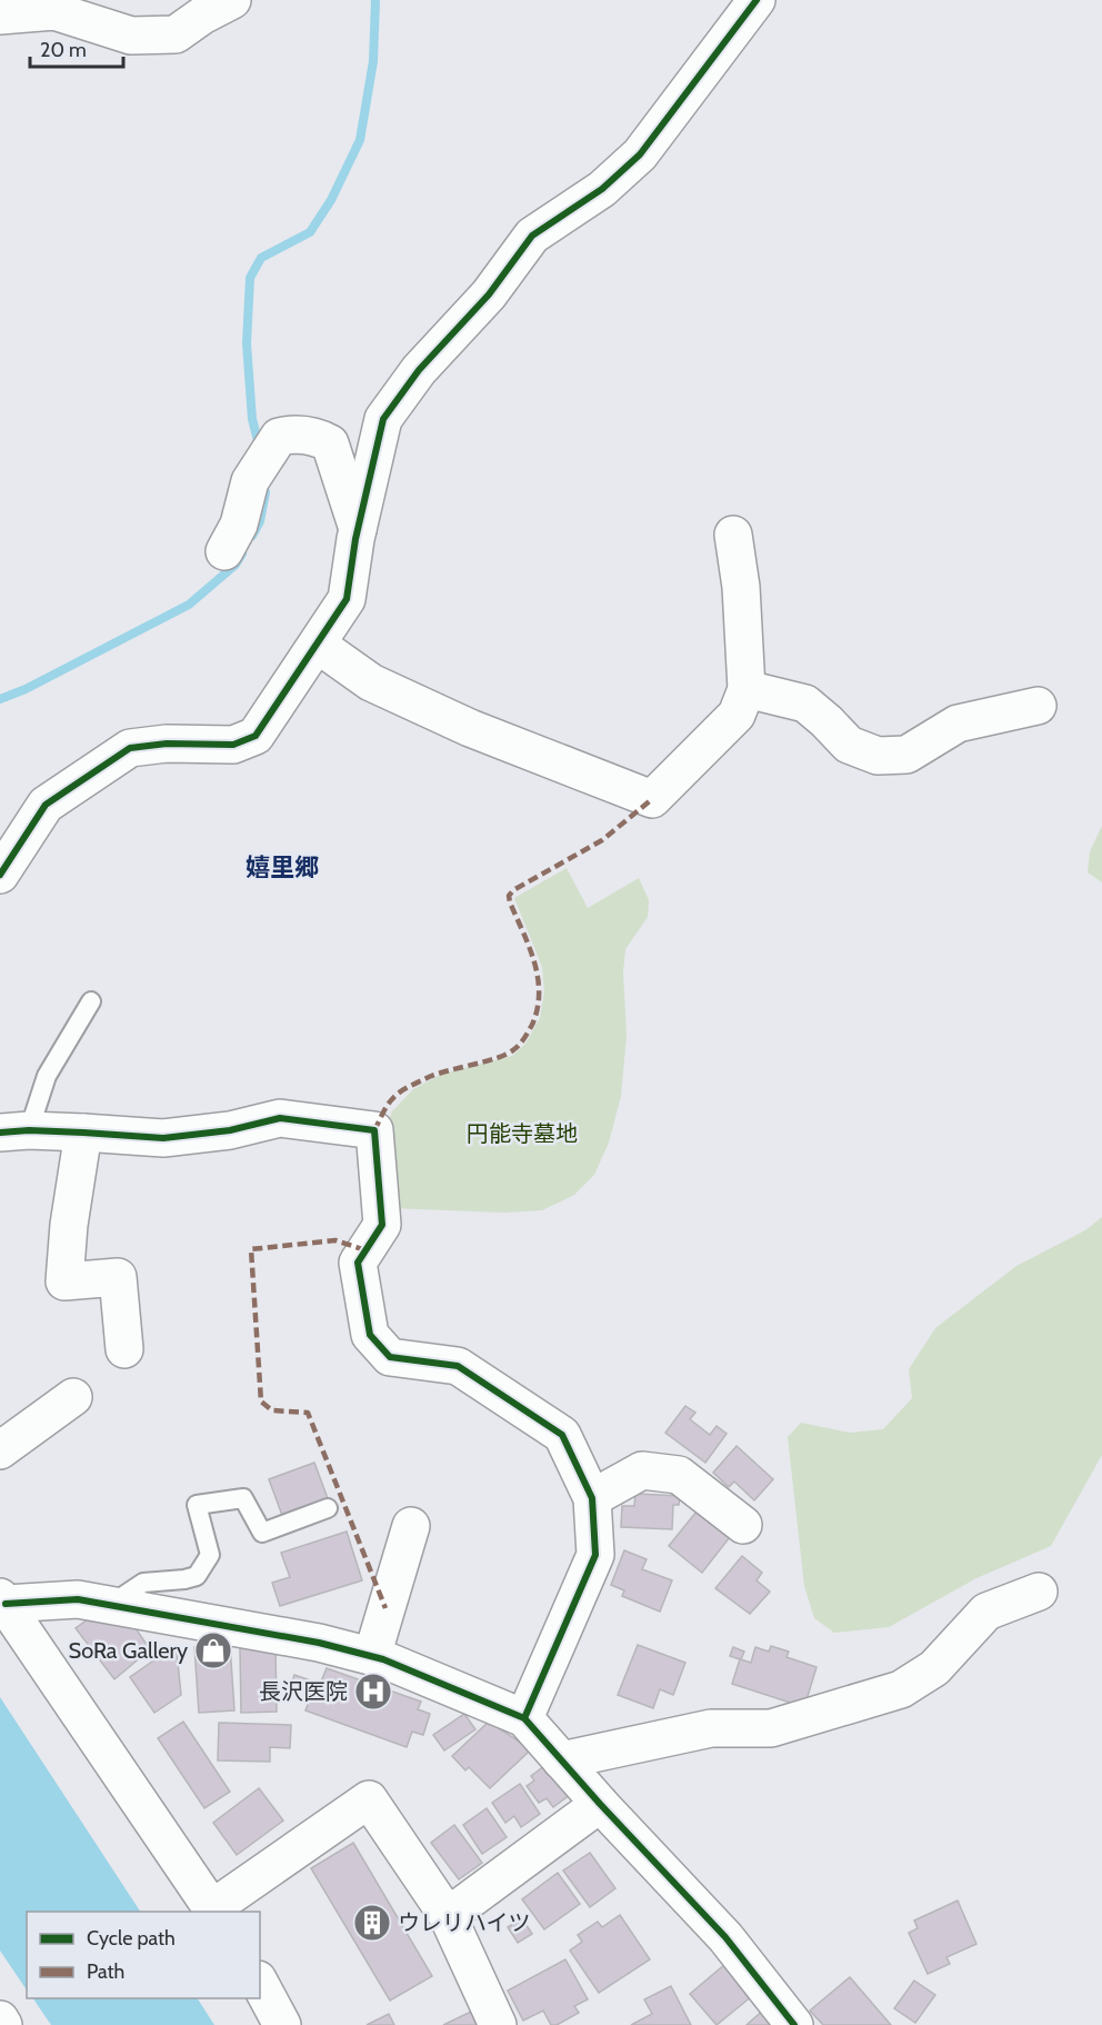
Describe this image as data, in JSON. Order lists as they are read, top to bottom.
{
  "districts": ["嬉里郷"],
  "parks": ["円能寺墓地"],
  "places": {
    "shop": ["SoRa Gallery"],
    "hospital": ["長沢医院"],
    "building": ["ウレリハイツ"]
  },
  "legend": ["Cycle path", "Path"],
  "scale_bar": "20 m"
}
